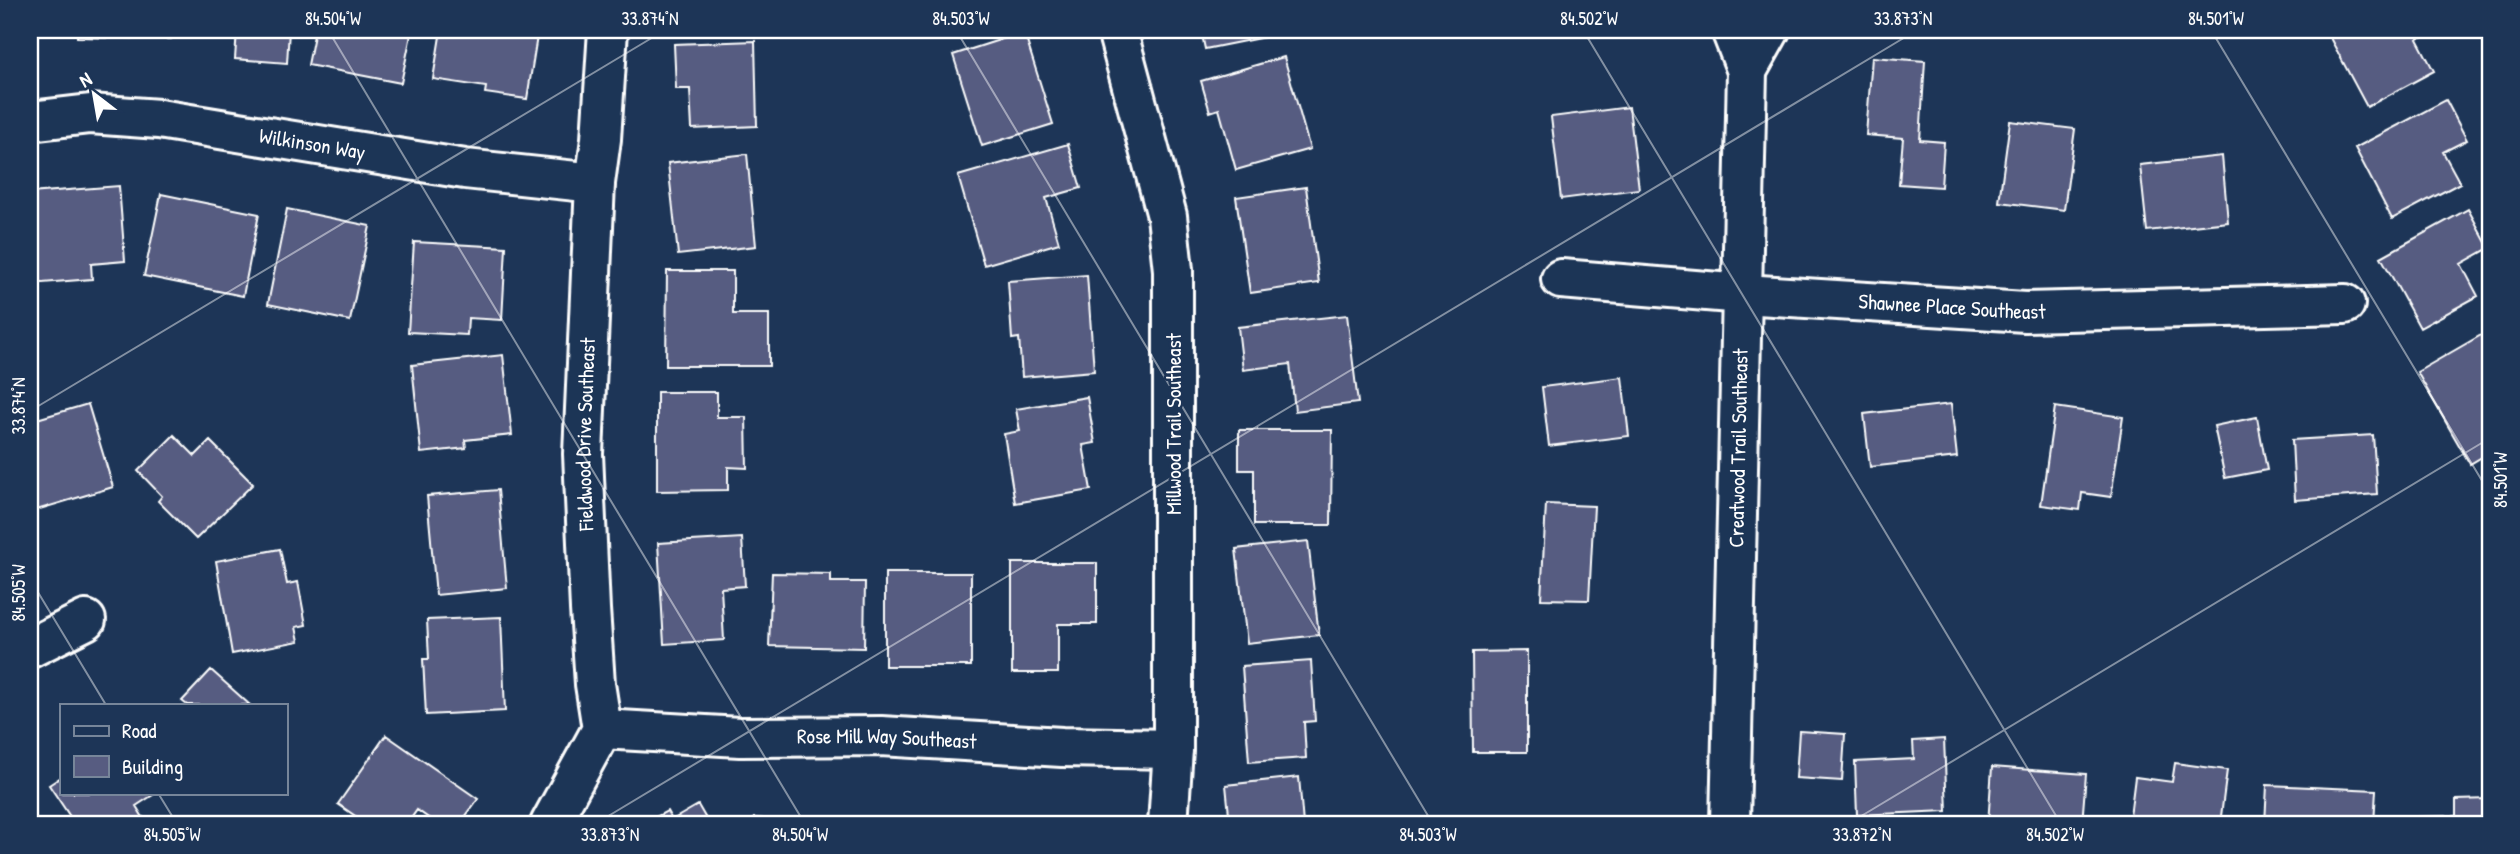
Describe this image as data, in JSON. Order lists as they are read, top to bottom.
{
  "streets": {
    "street": [
      "Wilkinson Way",
      "Shawnee Place Southeast",
      "Millwood Trail Southeast",
      "Fieldwood Drive Southeast",
      "Creatwood Trail Southeast",
      "Rose Mill Way Southeast"
    ]
  },
  "crossings": [
    ["Wilkinson Way", "Fieldwood Drive Southeast"],
    ["Shawnee Place Southeast", "Creatwood Trail Southeast"],
    ["Millwood Trail Southeast", "Rose Mill Way Southeast"],
    ["Fieldwood Drive Southeast", "Rose Mill Way Southeast"]
  ],
  "legend": ["Road", "Building"],
  "north": "top left",
  "coordinates": [
    "84.504°W",
    "33.874°N",
    "84.503°W",
    "84.502°W",
    "33.873°N",
    "84.501°W",
    "84.505°W",
    "33.872°N"
  ]
}
